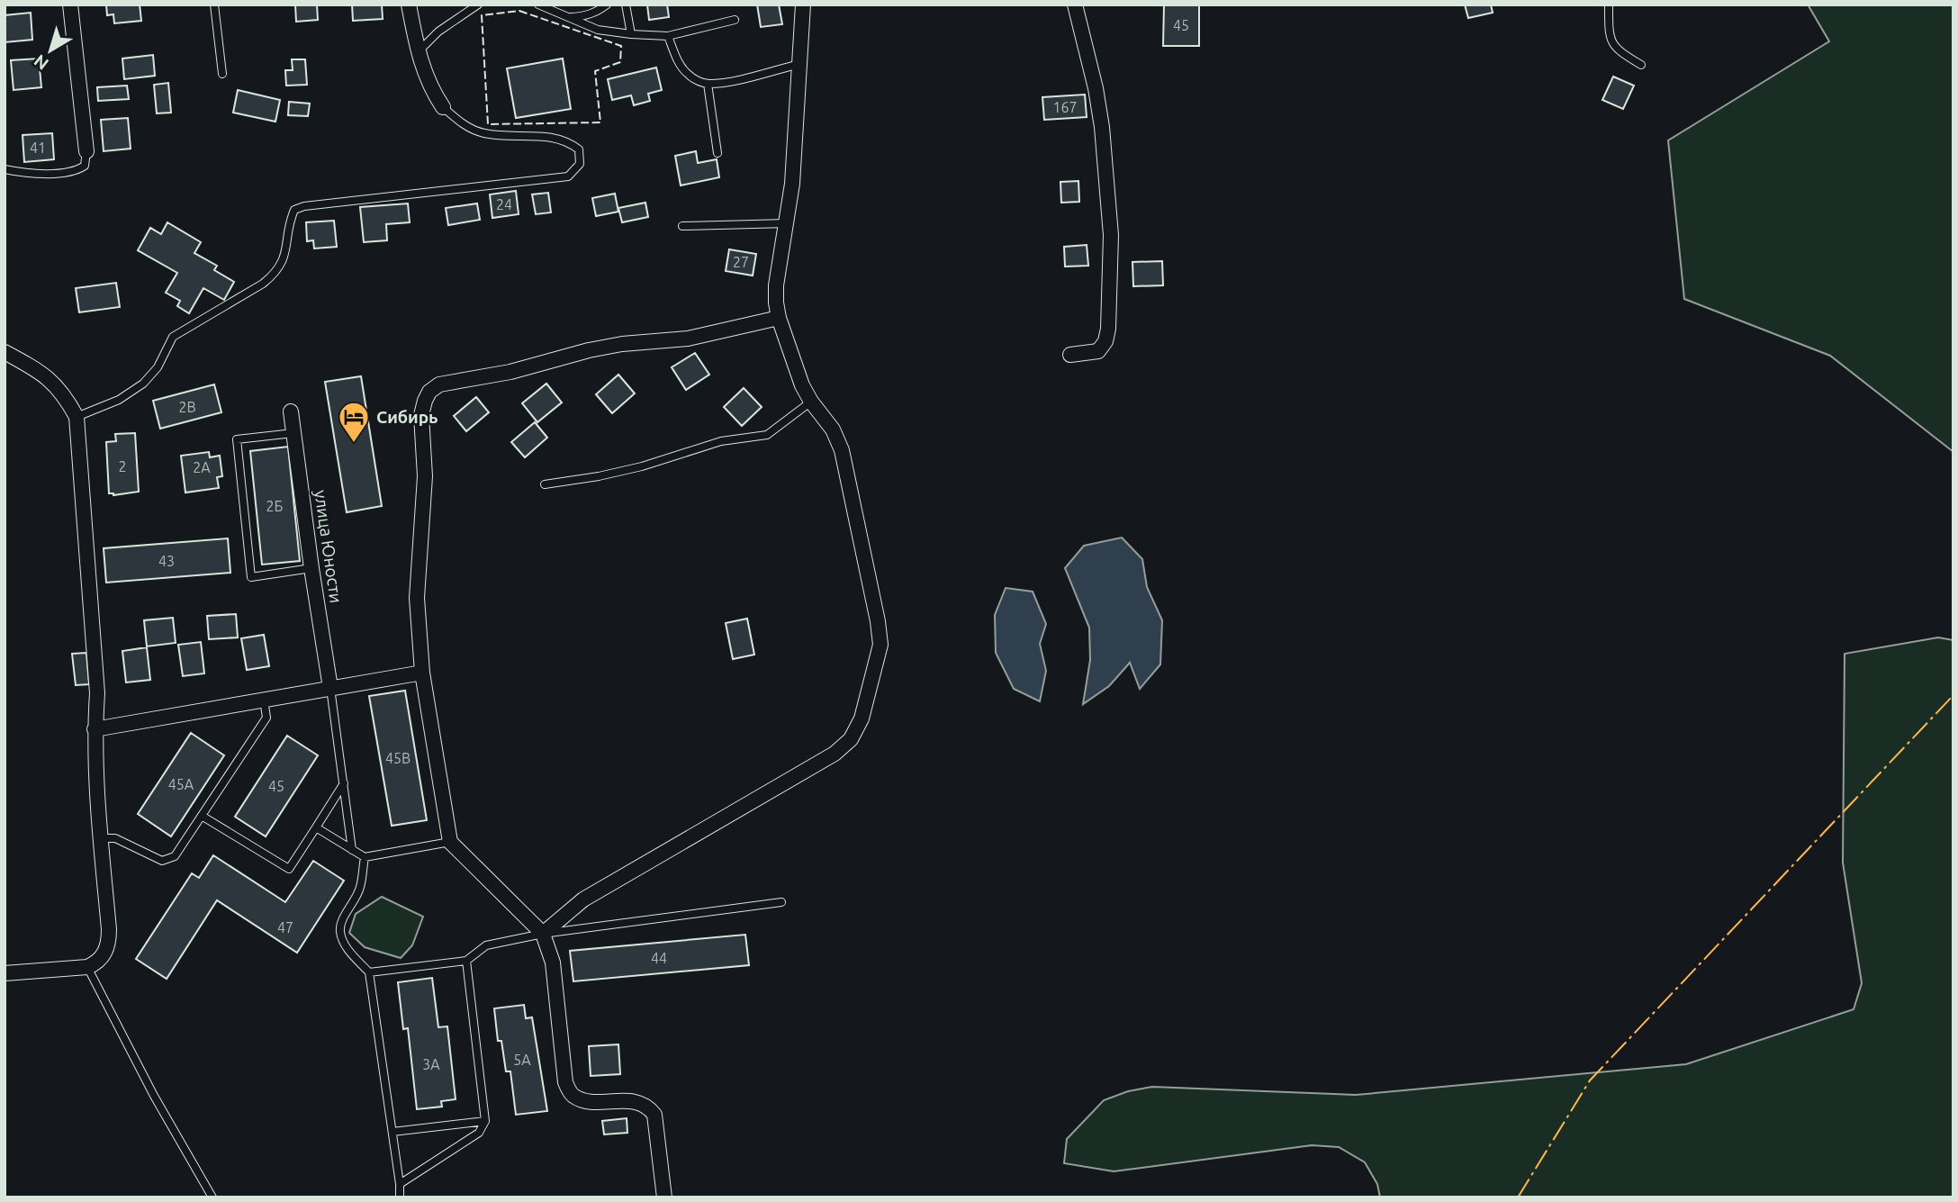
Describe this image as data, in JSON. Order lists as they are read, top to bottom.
{
  "streets": {
    "street": ["улица Юности"]
  },
  "places": {
    "hotel": ["Сибирь"]
  },
  "house_numbers": [
    "45",
    "167",
    "41",
    "24",
    "27",
    "2В",
    "2",
    "2А",
    "2Б",
    "43",
    "45В",
    "45А",
    "45",
    "47",
    "44",
    "5А",
    "3А"
  ],
  "north": "bottom left"
}
